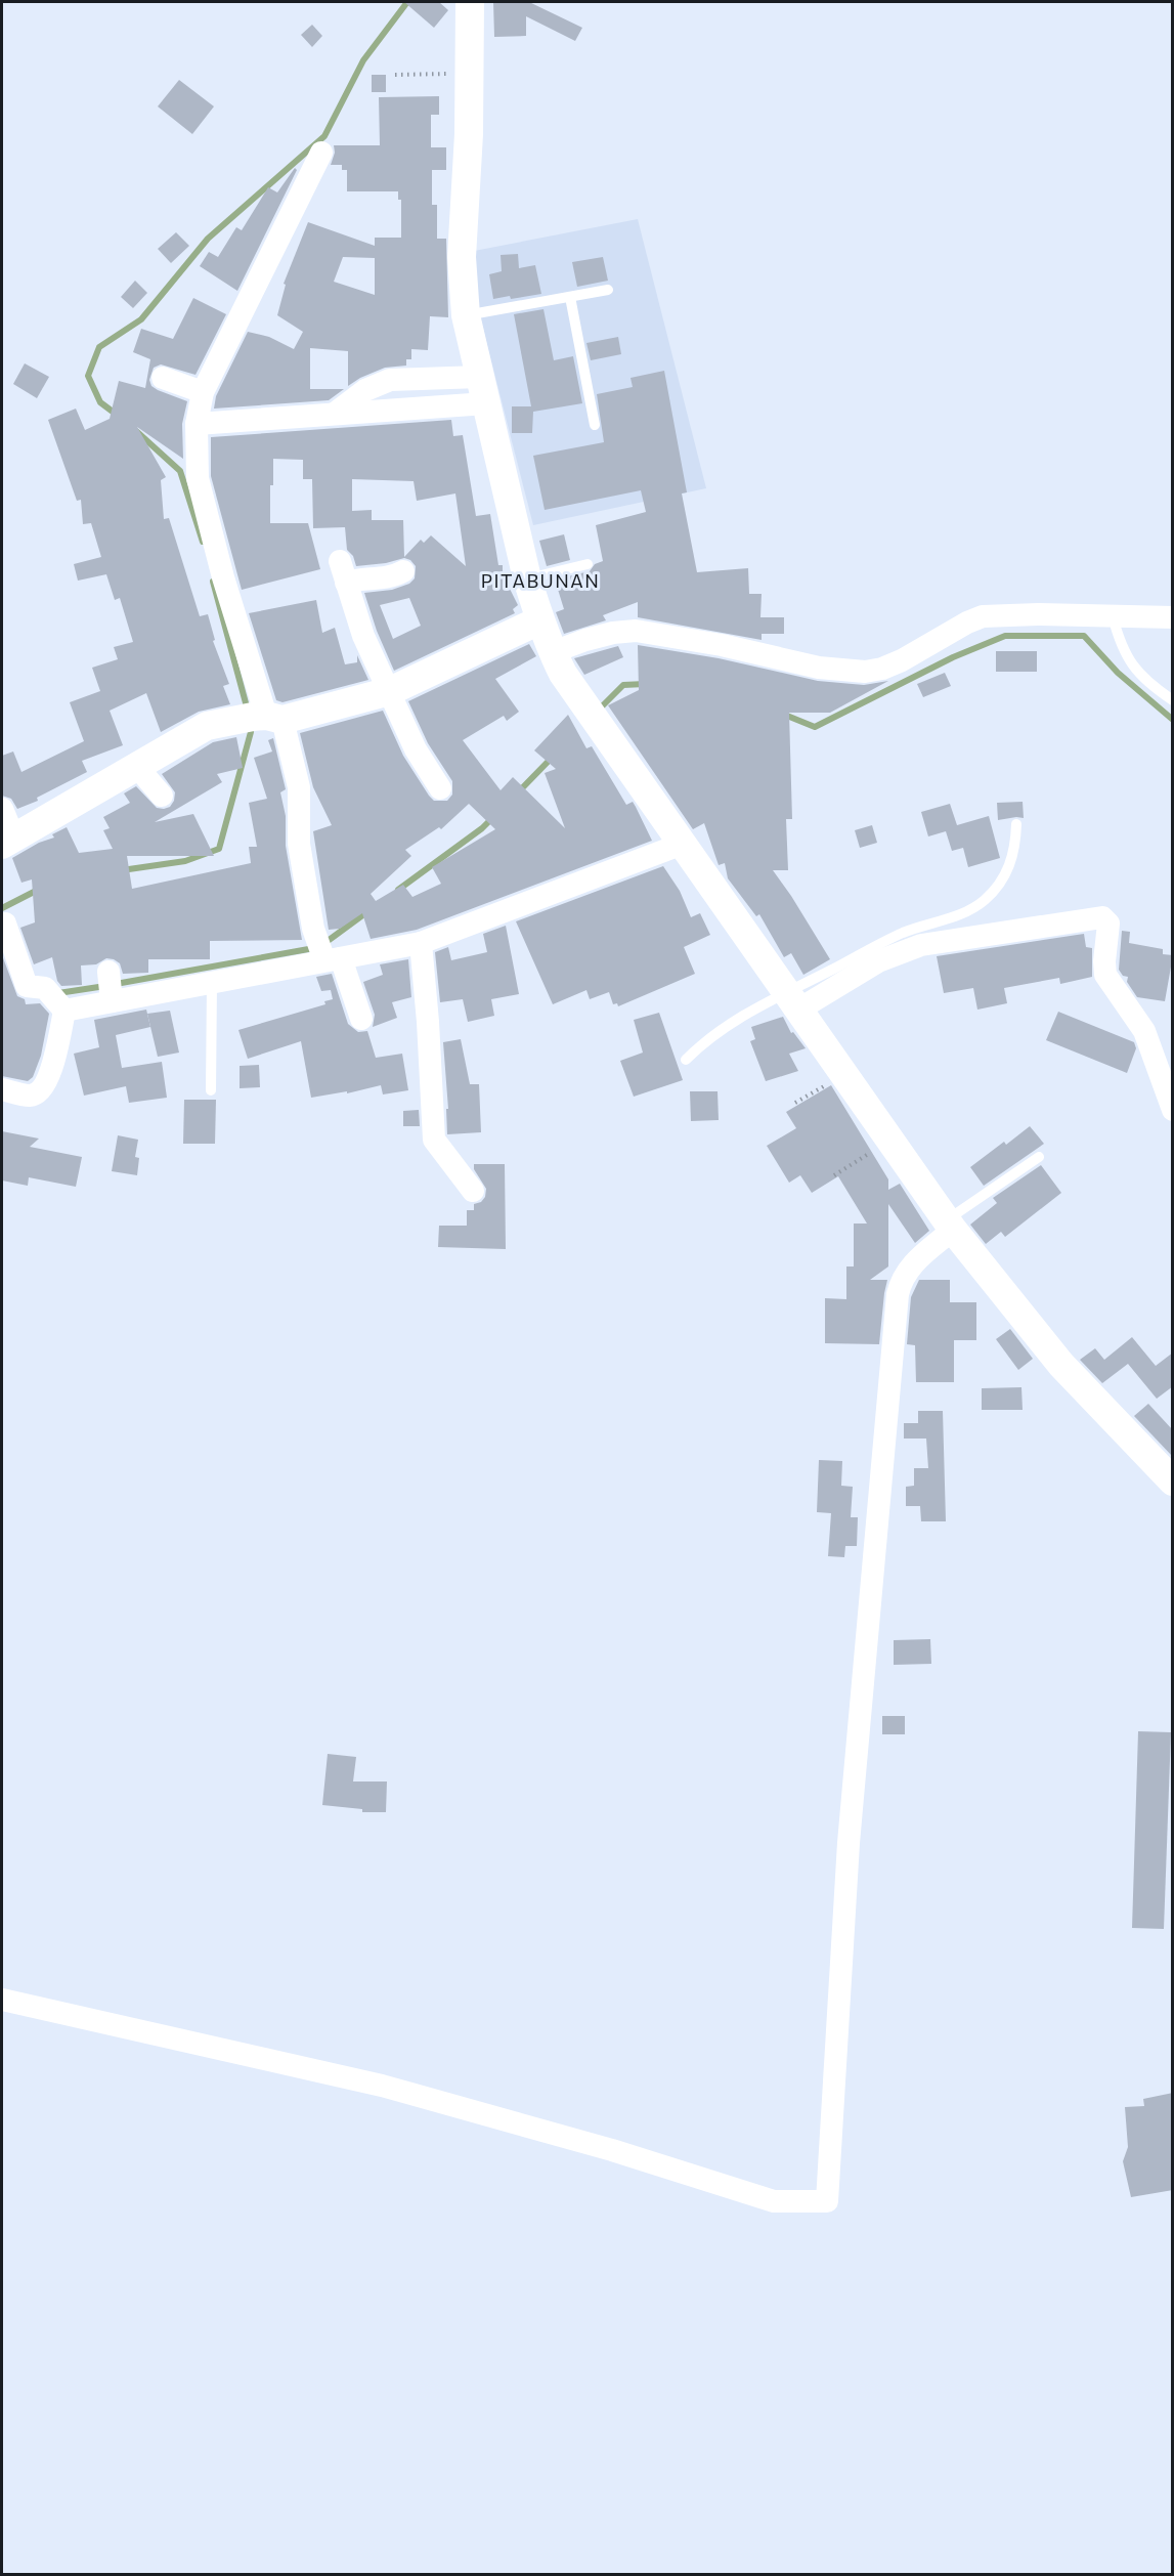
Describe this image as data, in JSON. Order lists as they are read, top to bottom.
{
  "districts": ["PITABUNAN"]
}
